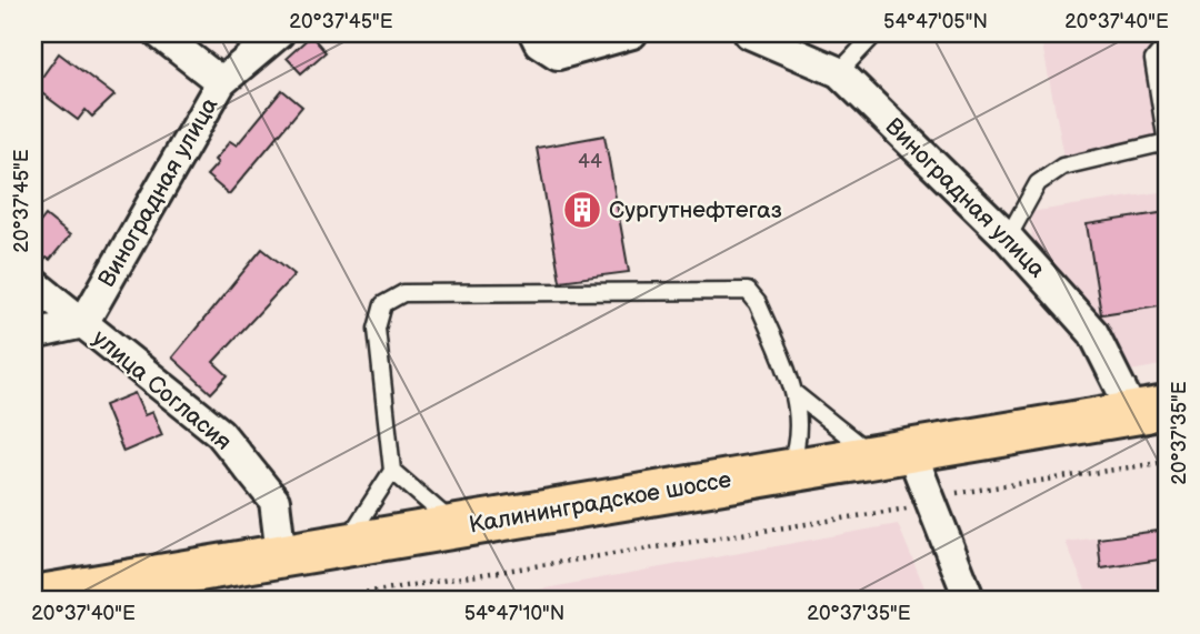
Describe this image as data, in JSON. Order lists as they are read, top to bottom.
{
  "streets": {
    "main road": ["Калининградское шоссе"],
    "street": ["Виноградная улица", "улица Согласия"]
  },
  "crossings": [
    ["Виноградная улица", "улица Согласия"],
    ["Виноградная улица", "Калининградское шоссе"],
    ["улица Согласия", "Калининградское шоссе"]
  ],
  "places": {
    "building": ["Сургутнефтегаз"]
  },
  "house_numbers": ["44"],
  "coordinates": [
    "20°37'45\"E",
    "54°47'05\"N",
    "20°37'40\"E",
    "20°37'35\"E",
    "54°47'10\"N"
  ]
}
